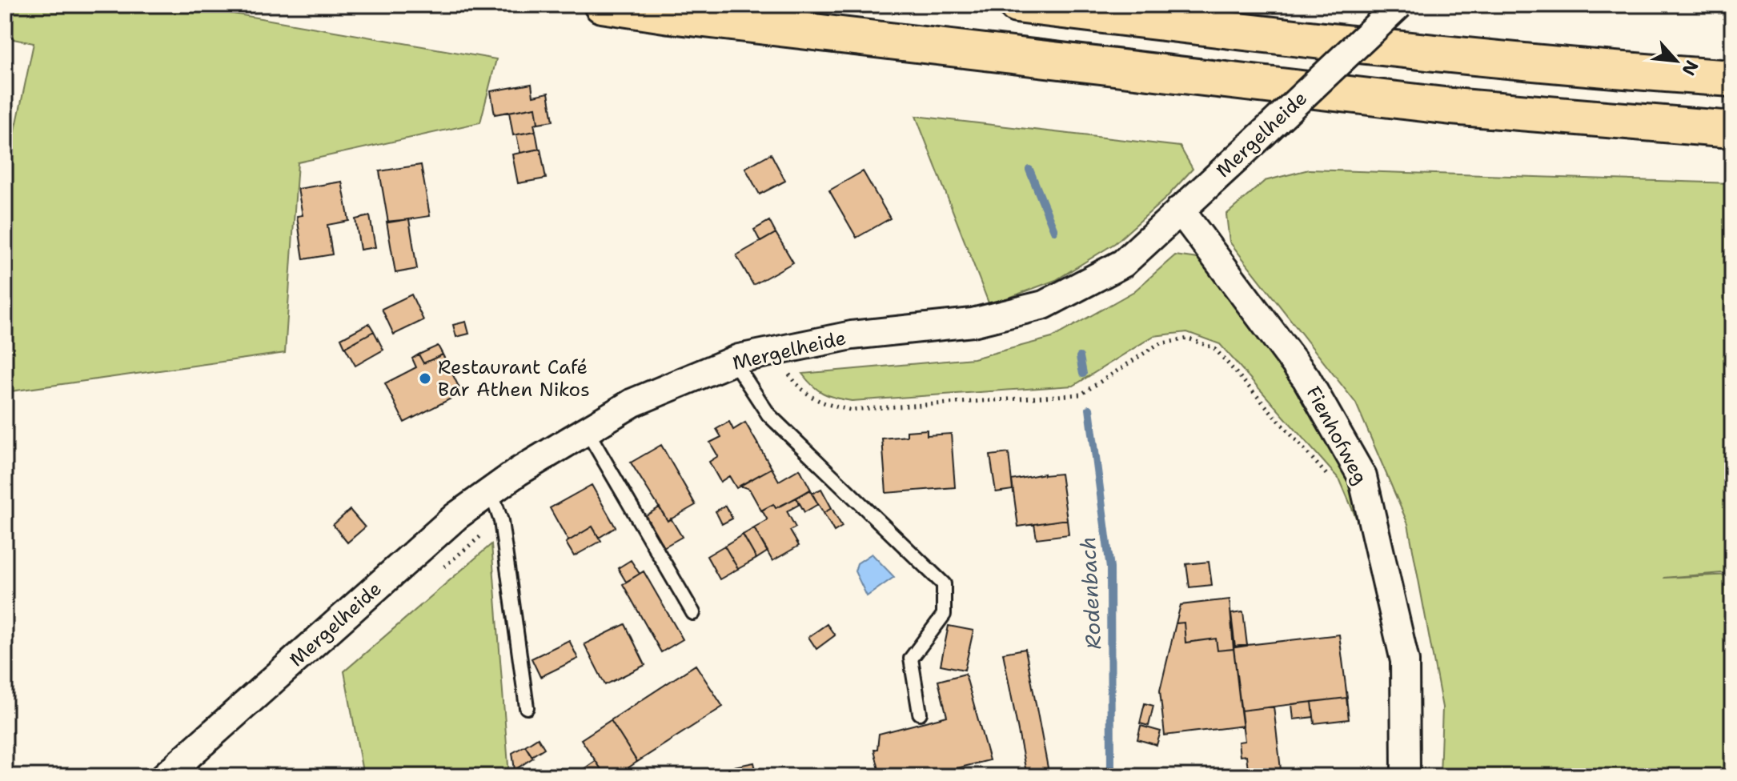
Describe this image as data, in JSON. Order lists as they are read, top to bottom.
{
  "streets": {
    "street": ["Mergelheide", "Fienhofweg"]
  },
  "crossings": [
    ["Mergelheide", "Fienhofweg"]
  ],
  "water": ["Rodenbach"],
  "places": ["Restaurant Café Bar Athen Nikos"],
  "north": "bottom right"
}
